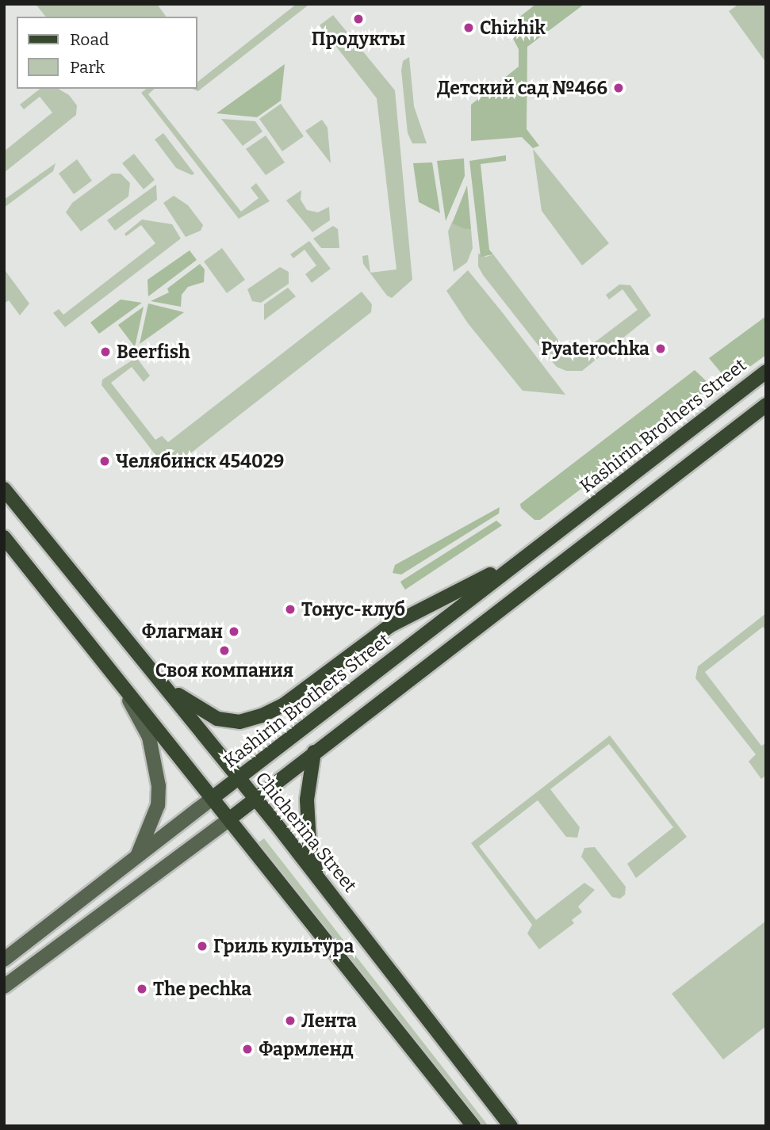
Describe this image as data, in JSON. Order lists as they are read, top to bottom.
{
  "streets": {
    "main road": ["Kashirin Brothers Street", "Chicherina Street"]
  },
  "crossings": [
    ["Kashirin Brothers Street", "Chicherina Street"]
  ],
  "places": [
    "Продукты",
    "Chizhik",
    "Детский сад №466",
    "Pyaterochka",
    "Beerfish",
    "Челябинск 454029",
    "Тонус-клуб",
    "Флагман",
    "Своя компания",
    "Гриль культура",
    "The pechka",
    "Лента",
    "Фармленд"
  ],
  "legend": ["Road", "Park"]
}
